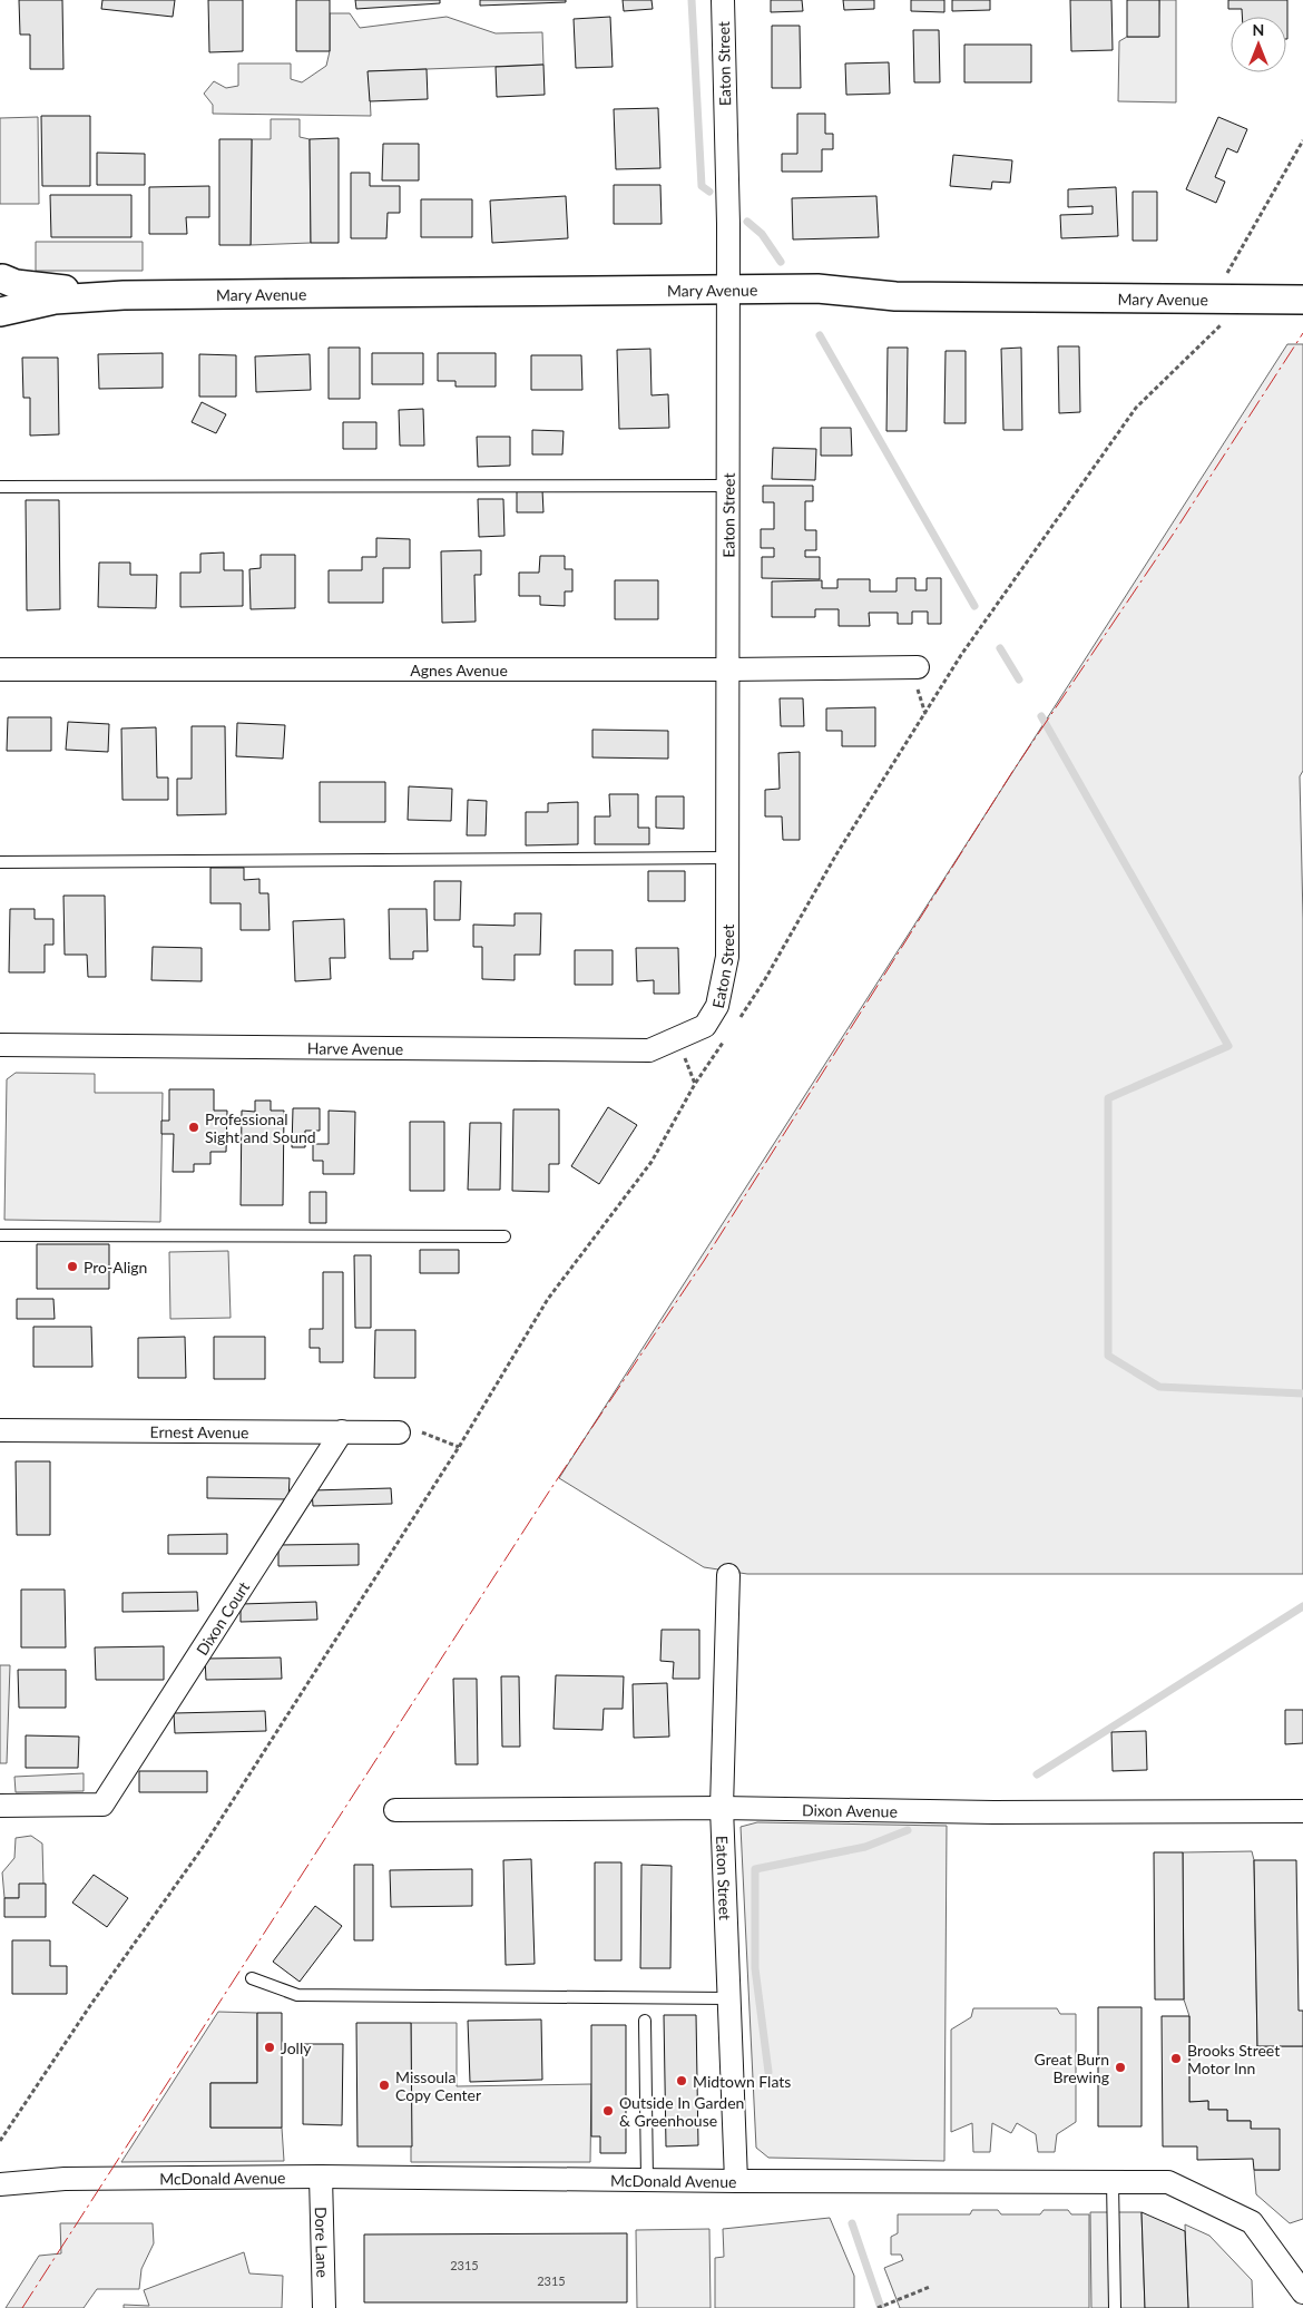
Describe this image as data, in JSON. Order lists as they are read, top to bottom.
{
  "streets": {
    "street": [
      "Eaton Street",
      "Mary Avenue",
      "Agnes Avenue",
      "Harve Avenue",
      "Ernest Avenue",
      "Dixon Court",
      "Dixon Avenue",
      "McDonald Avenue",
      "Dore Lane"
    ]
  },
  "crossings": [
    ["Eaton Street", "Mary Avenue"],
    ["Eaton Street", "Agnes Avenue"],
    ["Eaton Street", "Harve Avenue"],
    ["Eaton Street", "Dixon Avenue"],
    ["Eaton Street", "McDonald Avenue"],
    ["Ernest Avenue", "Dixon Court"],
    ["McDonald Avenue", "Dore Lane"]
  ],
  "places": [
    "Professional Sight and Sound",
    "Pro-Align",
    "Jolly",
    "Brooks Street Motor Inn",
    "Great Burn Brewing",
    "Midtown Flats",
    "Missoula Copy Center",
    "Outside In Garden & Greenhouse"
  ],
  "house_numbers": ["2315", "2315"],
  "north": "top"
}
